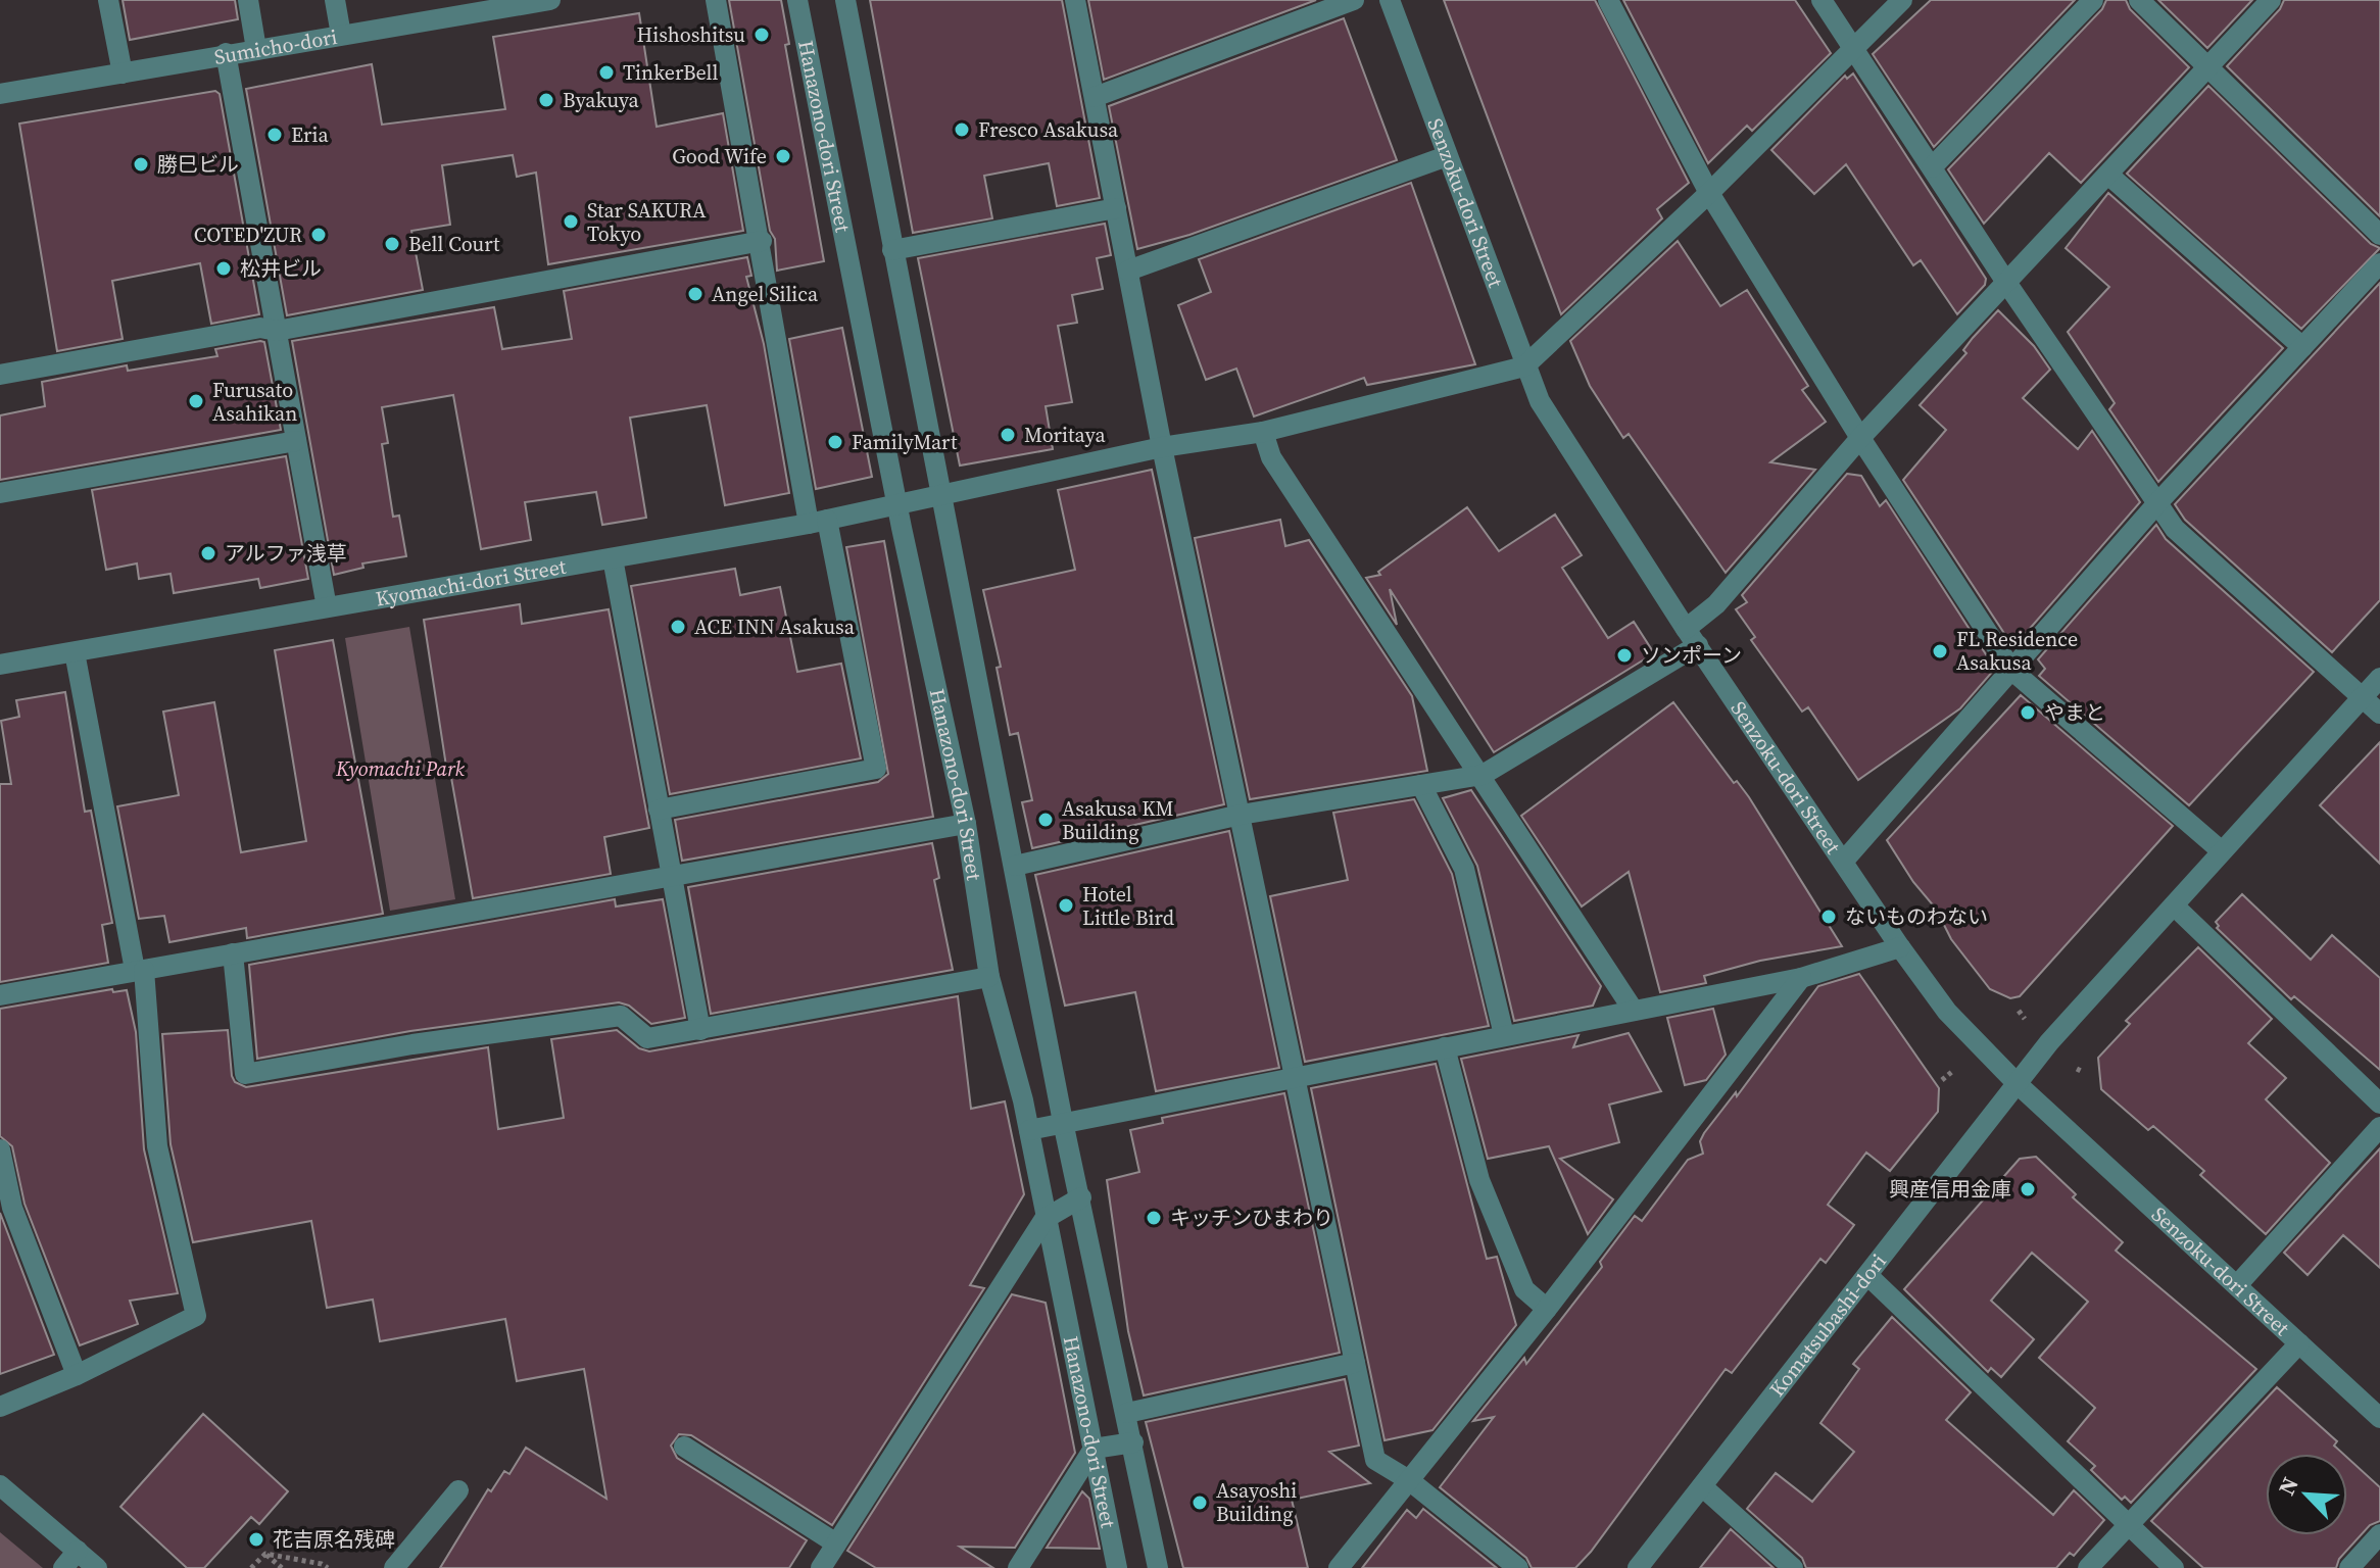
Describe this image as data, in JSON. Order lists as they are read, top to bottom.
{
  "streets": {
    "street": [
      "Sumicho-dori",
      "Hanazono-dori Street",
      "Senzoku-dori Street",
      "Kyomachi-dori Street",
      "Komatsubashi-dori"
    ]
  },
  "crossings": [
    ["Hanazono-dori Street", "Kyomachi-dori Street"],
    ["Senzoku-dori Street", "Kyomachi-dori Street"],
    ["Senzoku-dori Street", "Komatsubashi-dori"]
  ],
  "parks": ["Kyomachi Park"],
  "places": [
    "Hishoshitsu",
    "TinkerBell",
    "Byakuya",
    "Fresco Asakusa",
    "Eria",
    "Good Wife",
    "勝巳ビル",
    "Star SAKURA Tokyo",
    "COTED'ZUR",
    "Bell Court",
    "松井ビル",
    "Angel Silica",
    "Furusato Asahikan",
    "Moritaya",
    "FamilyMart",
    "アルファ浅草",
    "ACE INN Asakusa",
    "FL Residence Asakusa",
    "ソンポーン",
    "やまと",
    "Asakusa KM Building",
    "Hotel Little Bird",
    "ないものわない",
    "興産信用金庫",
    "キッチンひまわり",
    "Asayoshi Building",
    "花吉原名残碑"
  ],
  "north": "top left"
}
